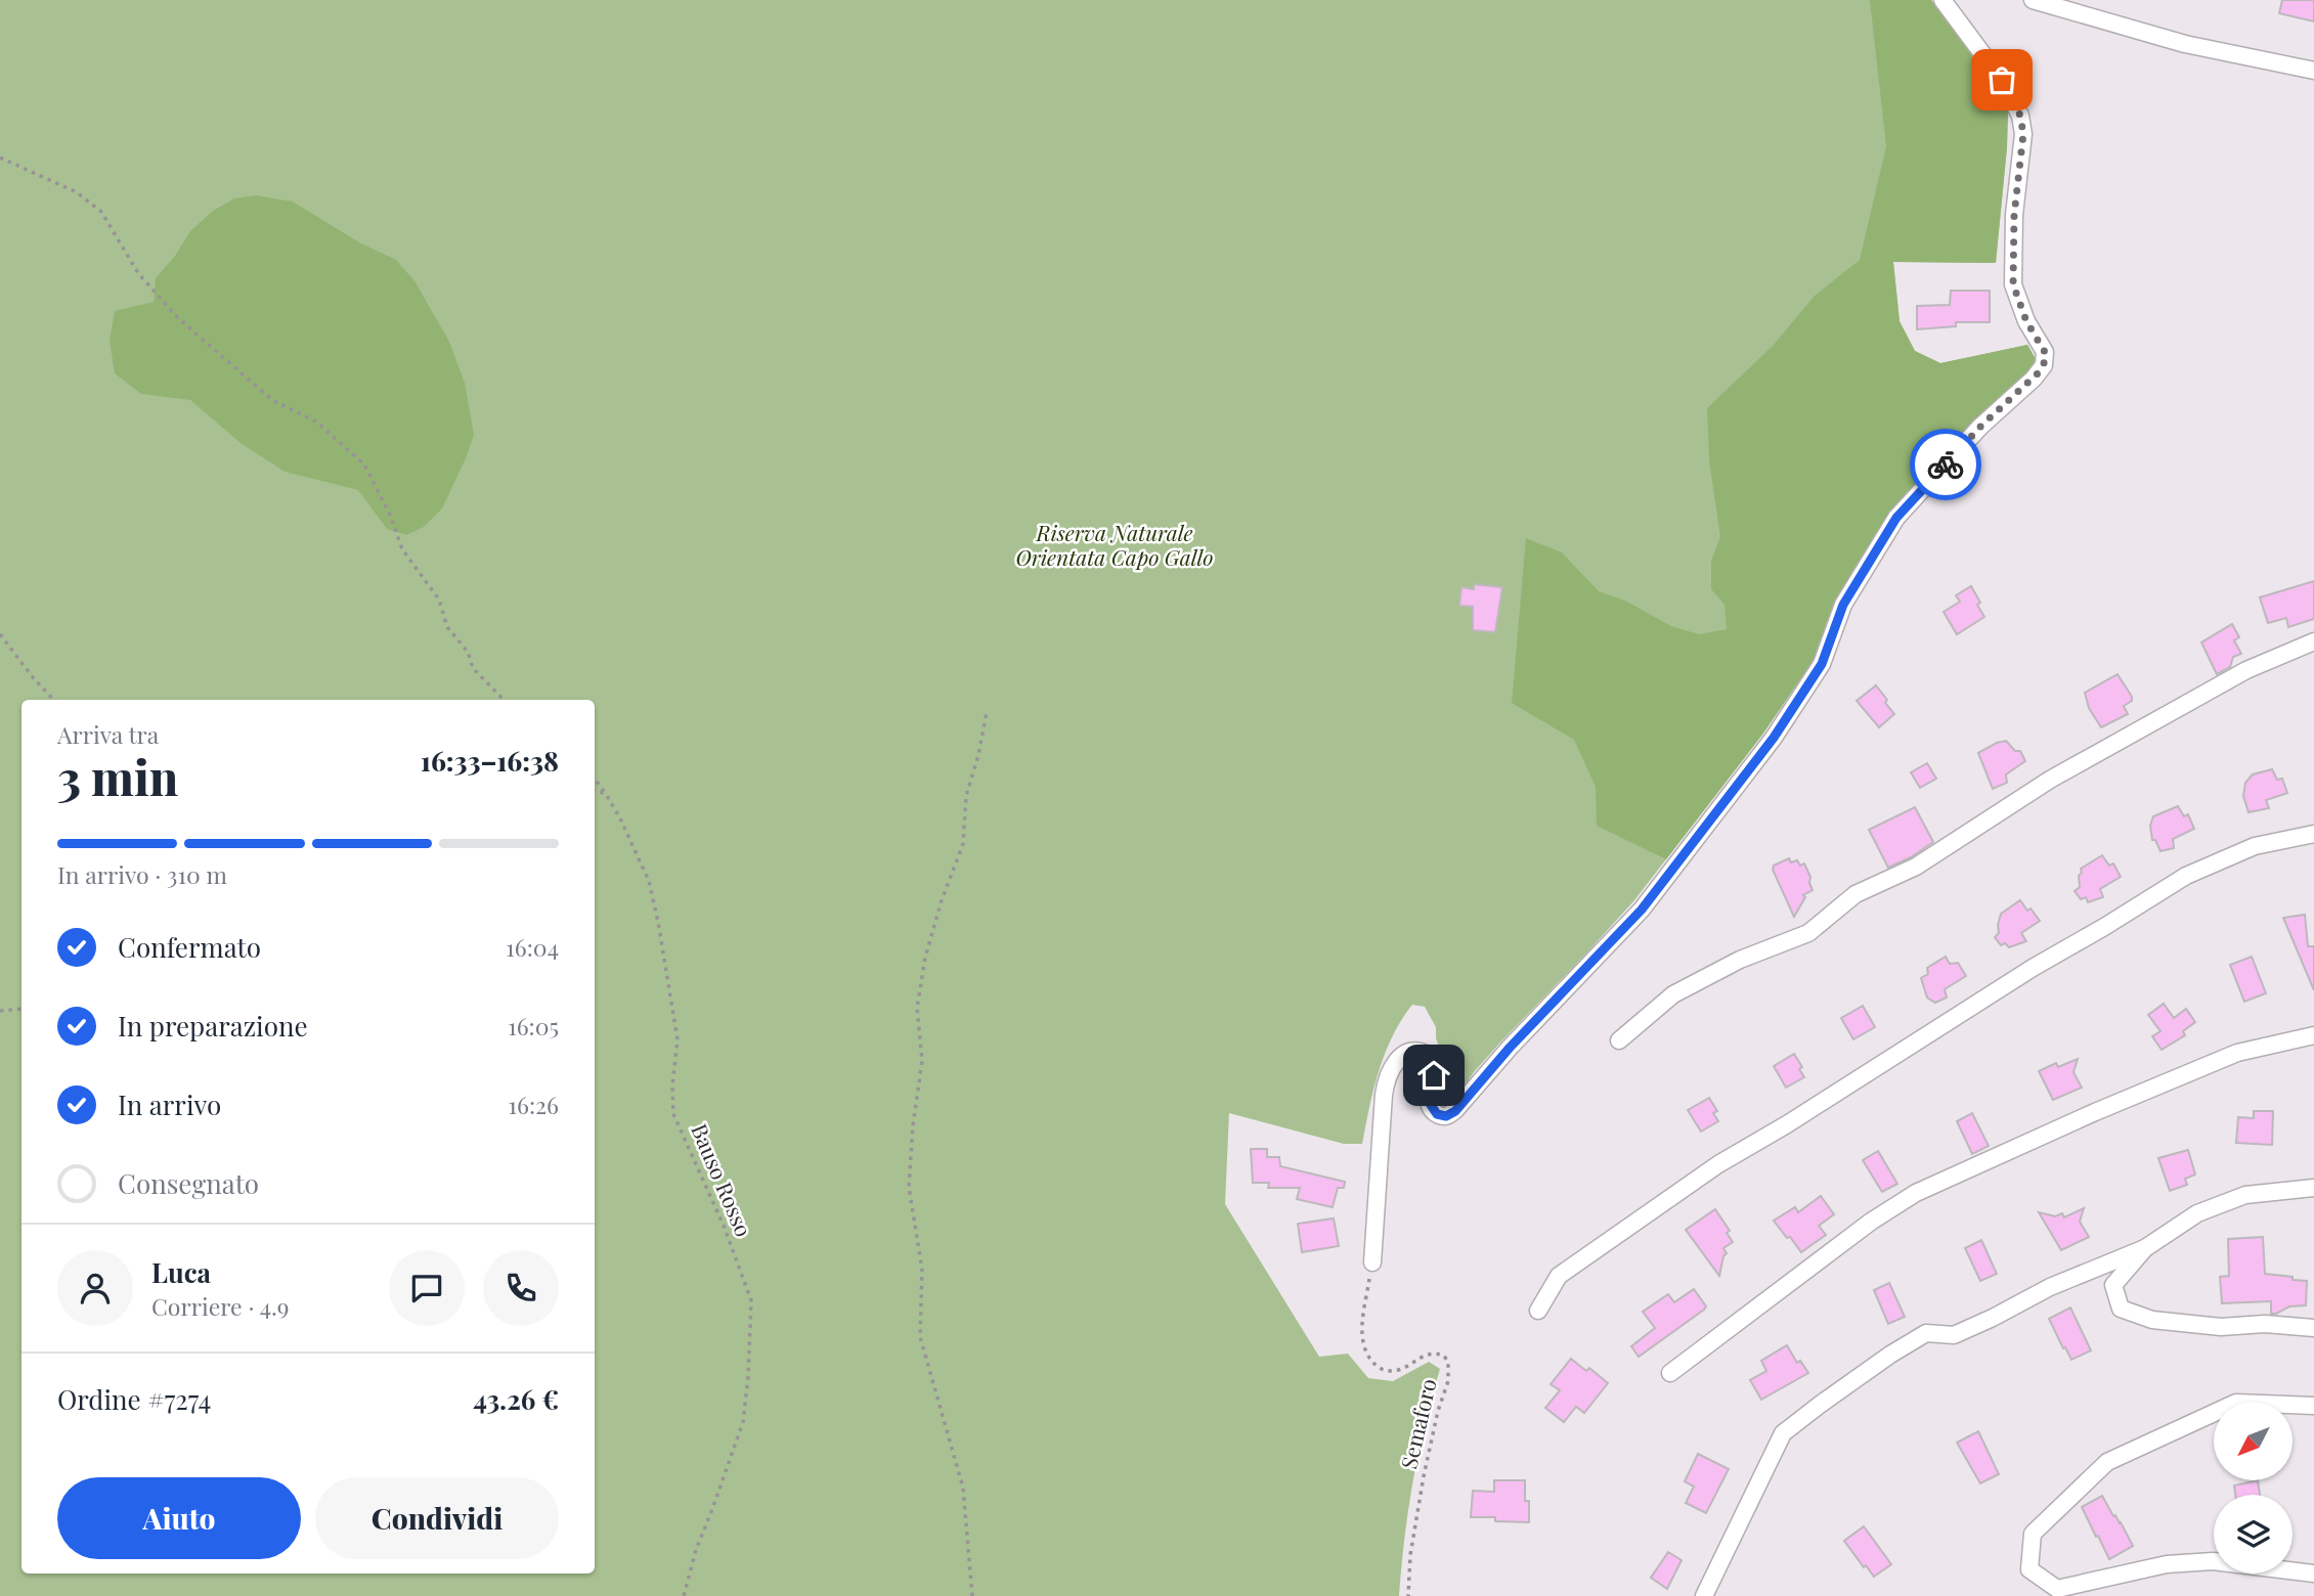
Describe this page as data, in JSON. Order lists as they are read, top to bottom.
{
  "streets": {
    "path": ["Bauso Rosso", "Semaforo"]
  },
  "parks": ["Riserva Naturale Orientata Capo Gallo"],
  "north": "bottom left",
  "page": {
    "heading": ["3 min", "Arriva tra", "16:33–16:38"],
    "panel": [
      "Luca",
      "Corriere · 4.9",
      "Ordine #7274",
      "43.26 €"
    ],
    "bar": "In arrivo · 310 m",
    "list": [
      ["Confermato", "16:04"],
      ["In preparazione", "16:05"],
      ["In arrivo", "16:26"],
      "Consegnato"
    ],
    "buttons": ["Aiuto", "Condividi"]
  }
}
